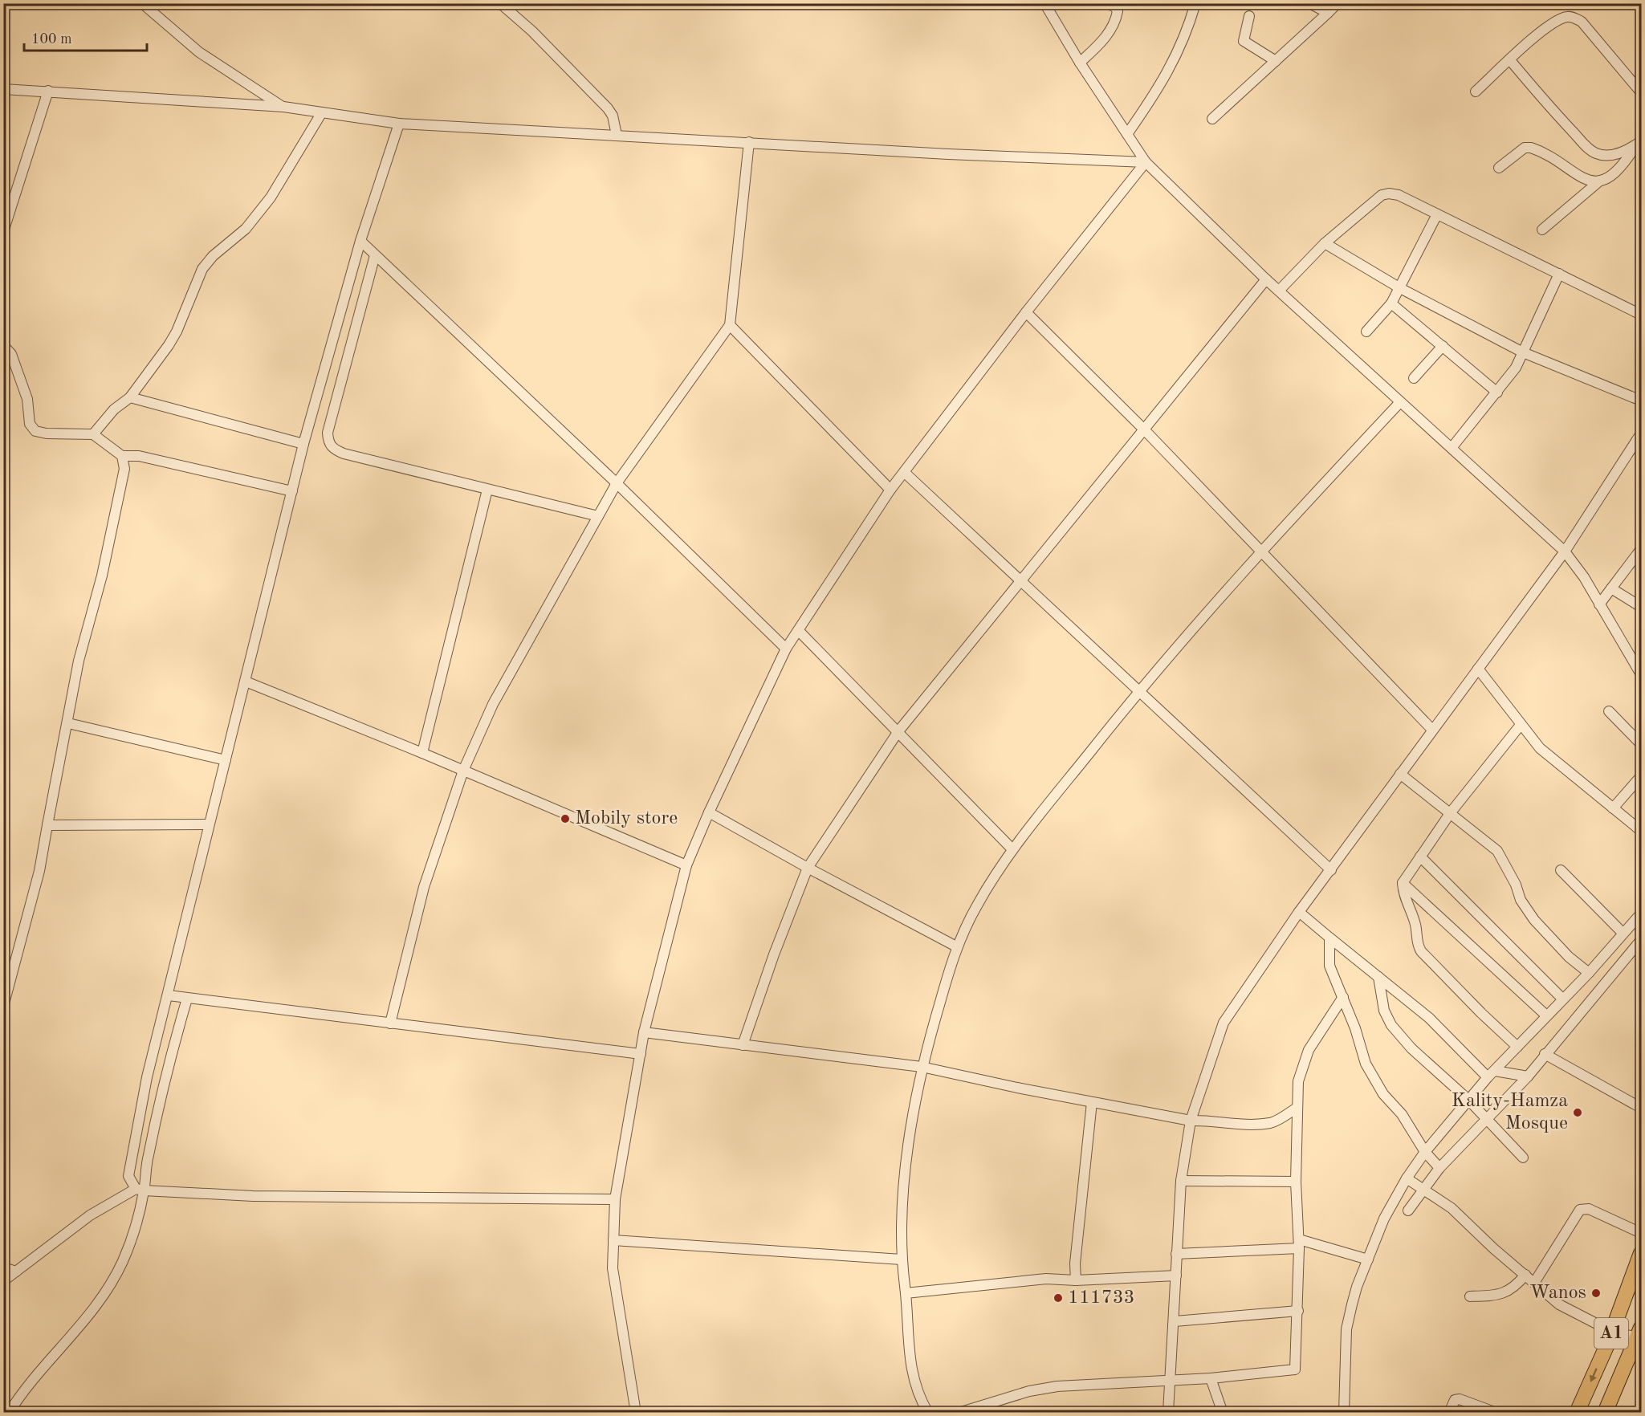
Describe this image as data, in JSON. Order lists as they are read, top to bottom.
{
  "streets": {
    "main road": ["A1"]
  },
  "places": [
    "Mobily store",
    "Kality-Hamza Mosque",
    "Wanos",
    "111733"
  ],
  "scale_bar": "100 m"
}
